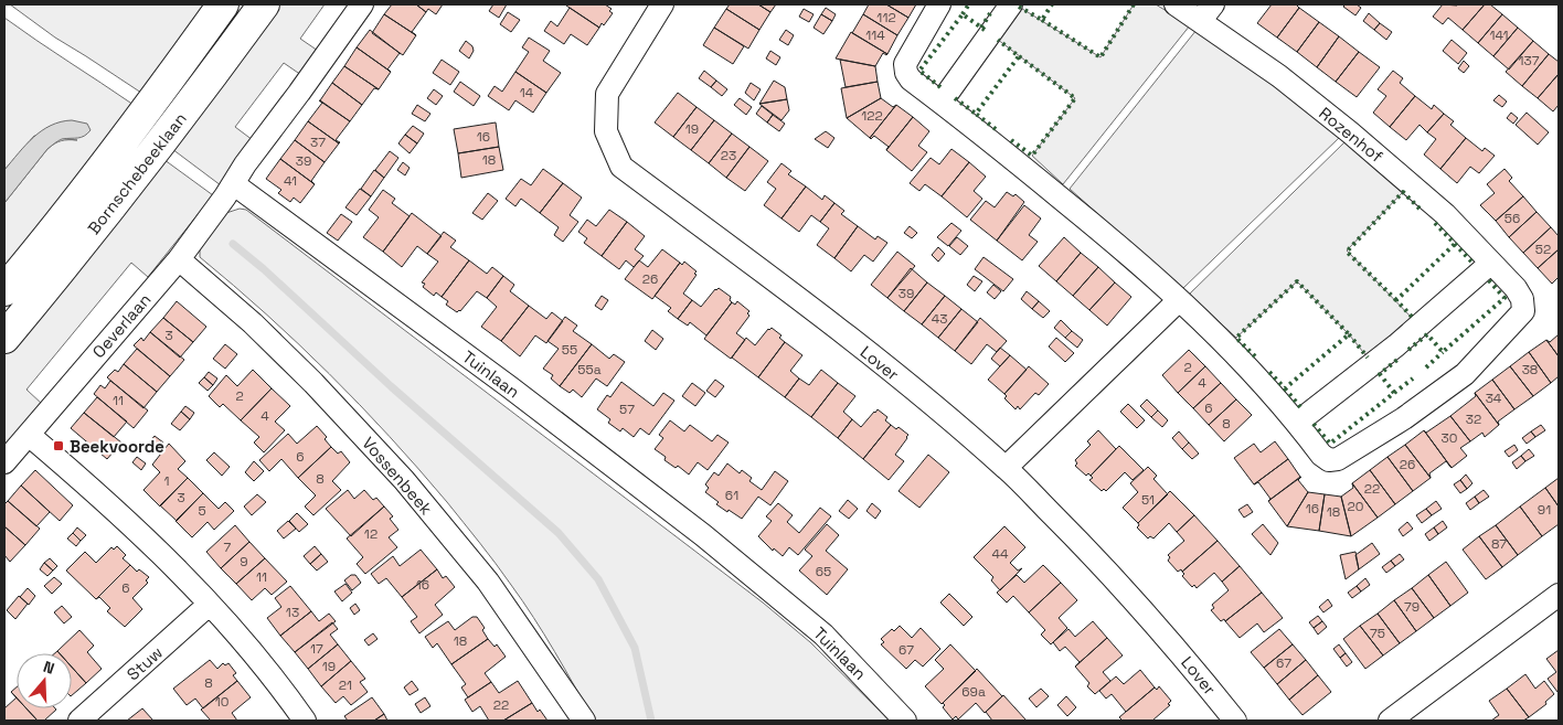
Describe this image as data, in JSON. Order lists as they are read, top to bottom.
{
  "streets": {
    "street": [
      "Rozenhof",
      "Bornschebeeklaan",
      "Oeverlaan",
      "Lover",
      "Tuinlaan",
      "Vossenbeek",
      "Stuw"
    ]
  },
  "crossings": [
    ["Oeverlaan", "Tuinlaan"],
    ["Oeverlaan", "Vossenbeek"]
  ],
  "places": {
    "transit": ["Beekvoorde"]
  },
  "house_numbers": [
    "112",
    "114",
    "141",
    "137",
    "14",
    "122",
    "19",
    "16",
    "37",
    "23",
    "18",
    "39",
    "41",
    "56",
    "52",
    "26",
    "39",
    "43",
    "3",
    "55",
    "2",
    "55a",
    "38",
    "4",
    "2",
    "34",
    "11",
    "6",
    "57",
    "4",
    "32",
    "8",
    "30",
    "6",
    "26",
    "8",
    "1",
    "22",
    "61",
    "3",
    "51",
    "20",
    "16",
    "91",
    "5",
    "18",
    "12",
    "87",
    "7",
    "44",
    "9",
    "65",
    "11",
    "16",
    "6",
    "79",
    "13",
    "75",
    "18",
    "17",
    "67",
    "67",
    "19",
    "8",
    "21",
    "69a",
    "10",
    "22"
  ],
  "north": "top"
}
